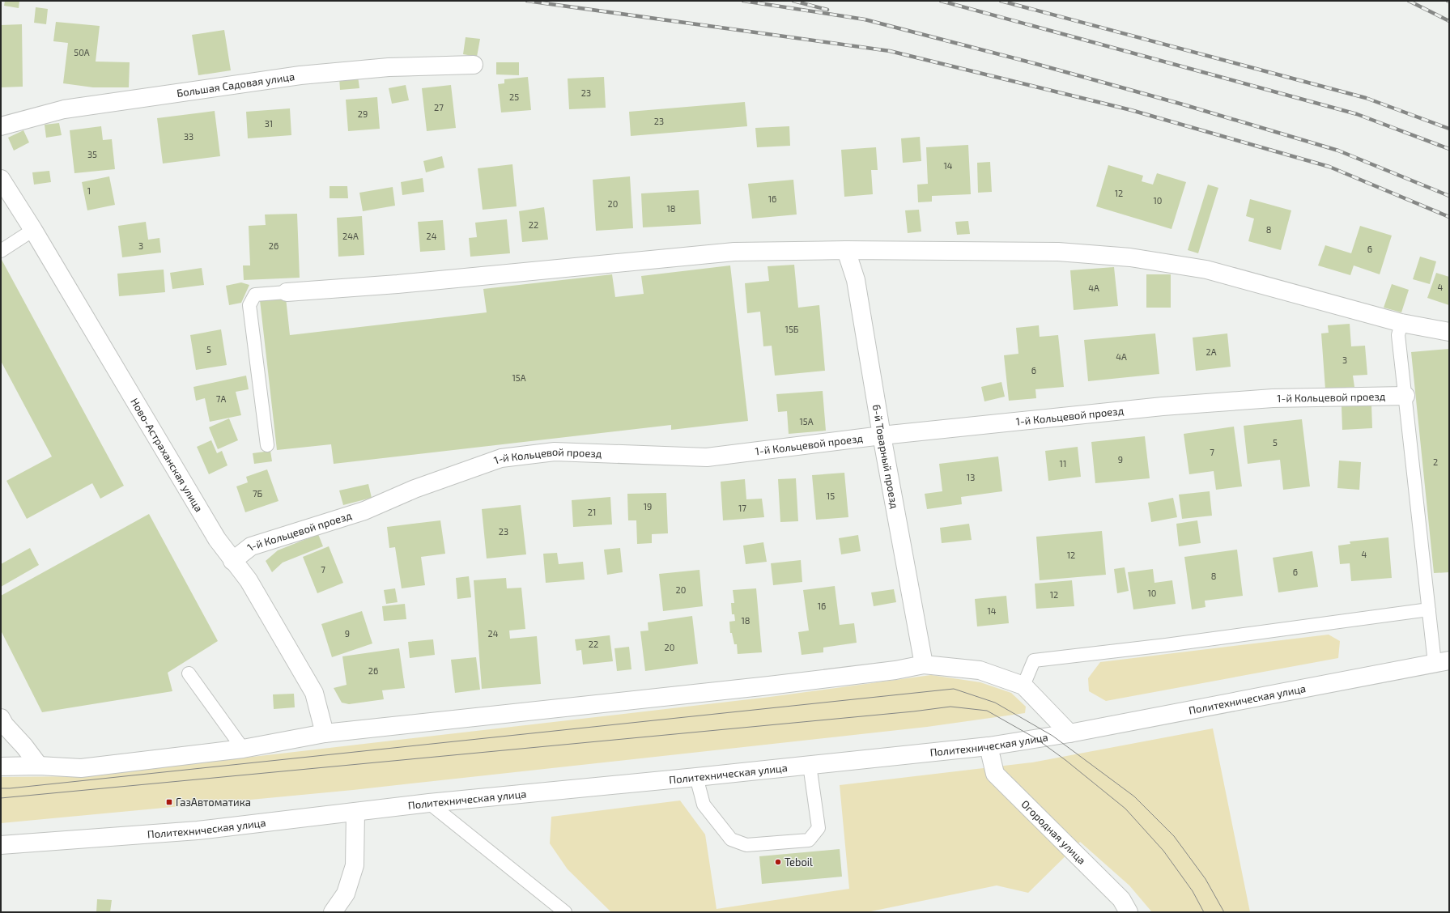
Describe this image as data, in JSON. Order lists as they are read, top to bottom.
{
  "streets": {
    "street": [
      "Большая Садовая улица",
      "1-й Кольцевой проезд",
      "Ново-Астраханская улица",
      "6-й Товарный проезд",
      "Политехническая улица",
      "Огородная улица"
    ]
  },
  "crossings": [
    ["1-й Кольцевой проезд", "Ново-Астраханская улица"],
    ["1-й Кольцевой проезд", "6-й Товарный проезд"],
    ["Политехническая улица", "Огородная улица"]
  ],
  "places": {
    "transit": ["ГазАвтоматика"],
    "other": ["Teboil"]
  },
  "house_numbers": [
    "50А",
    "23",
    "25",
    "27",
    "29",
    "23",
    "31",
    "33",
    "35",
    "14",
    "1",
    "12",
    "16",
    "10",
    "20",
    "18",
    "22",
    "8",
    "24А",
    "24",
    "3",
    "26",
    "6",
    "4",
    "4А",
    "15Б",
    "5",
    "2А",
    "4А",
    "3",
    "6",
    "15А",
    "7А",
    "15А",
    "5",
    "7",
    "9",
    "2",
    "11",
    "13",
    "7Б",
    "15",
    "19",
    "17",
    "21",
    "23",
    "4",
    "12",
    "7",
    "6",
    "8",
    "20",
    "10",
    "12",
    "16",
    "14",
    "18",
    "9",
    "24",
    "22",
    "20",
    "26"
  ]
}
